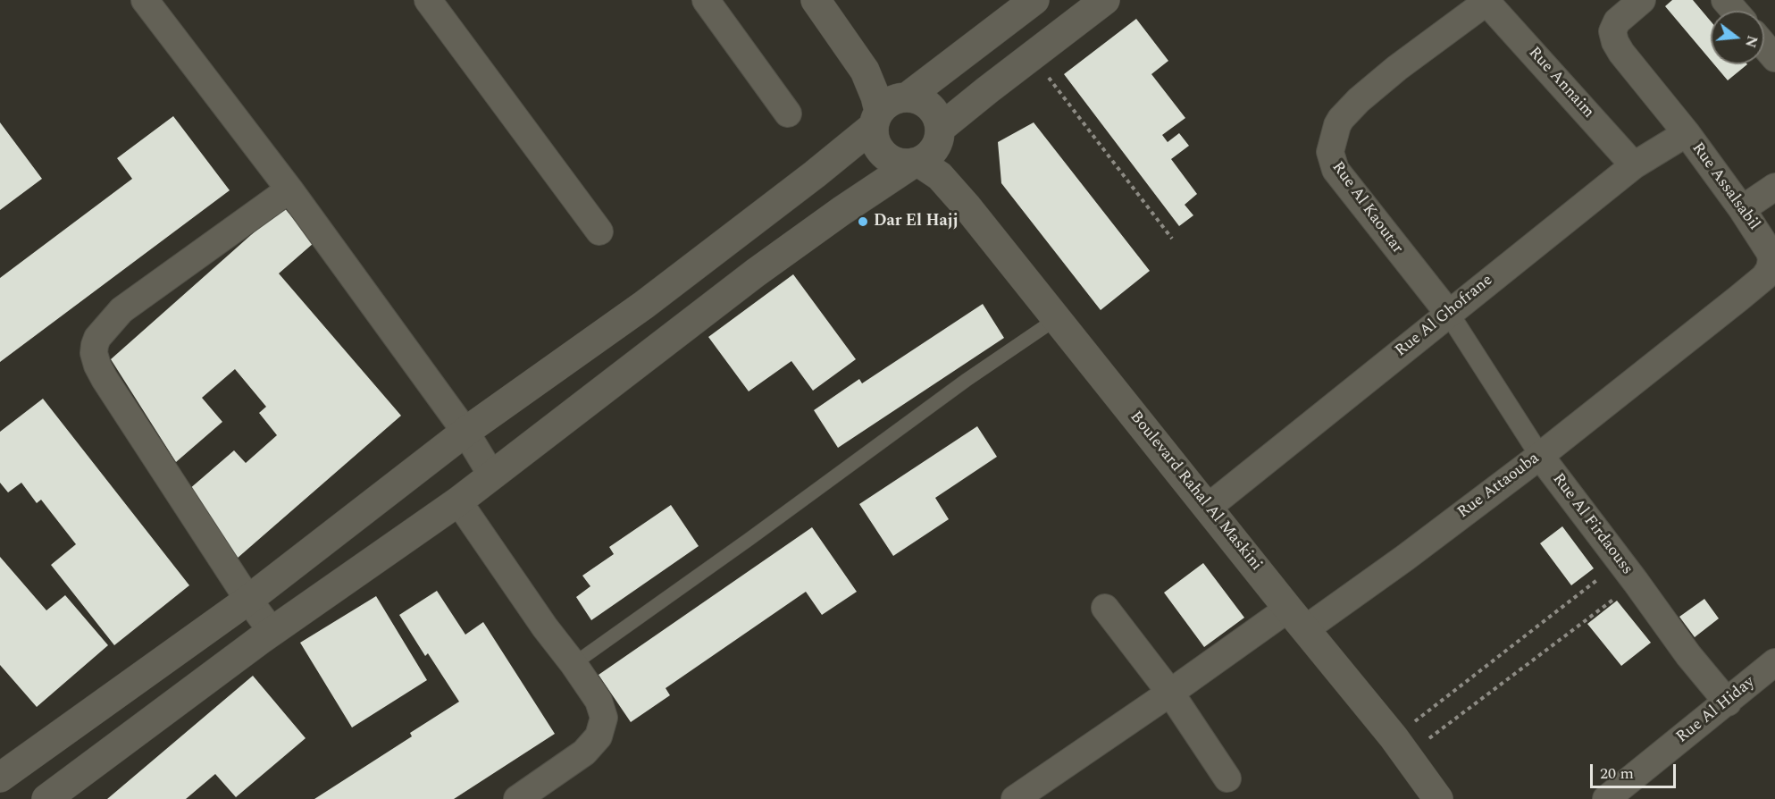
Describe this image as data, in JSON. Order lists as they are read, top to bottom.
{
  "streets": {
    "street": [
      "Rue Annaim",
      "Rue Assalsabil",
      "Rue Al Kaoutar",
      "Rue Al Ghofrane",
      "Rue Attaouba",
      "Boulevard Rahal Al Maskini",
      "Rue Al Firdaouss",
      "Rue Al Hiday"
    ]
  },
  "crossings": [
    ["Rue Annaim", "Rue Al Kaoutar"],
    ["Rue Annaim", "Rue Al Ghofrane"],
    ["Rue Assalsabil", "Rue Al Ghofrane"],
    ["Rue Assalsabil", "Rue Attaouba"],
    ["Rue Al Kaoutar", "Rue Al Ghofrane"],
    ["Rue Al Kaoutar", "Rue Al Firdaouss"],
    ["Rue Al Ghofrane", "Boulevard Rahal Al Maskini"],
    ["Rue Al Ghofrane", "Rue Al Firdaouss"],
    ["Rue Attaouba", "Boulevard Rahal Al Maskini"],
    ["Rue Attaouba", "Rue Al Firdaouss"],
    ["Rue Al Firdaouss", "Rue Al Hiday"]
  ],
  "places": ["Dar El Hajj"],
  "scale_bar": "20 m",
  "north": "right"
}
